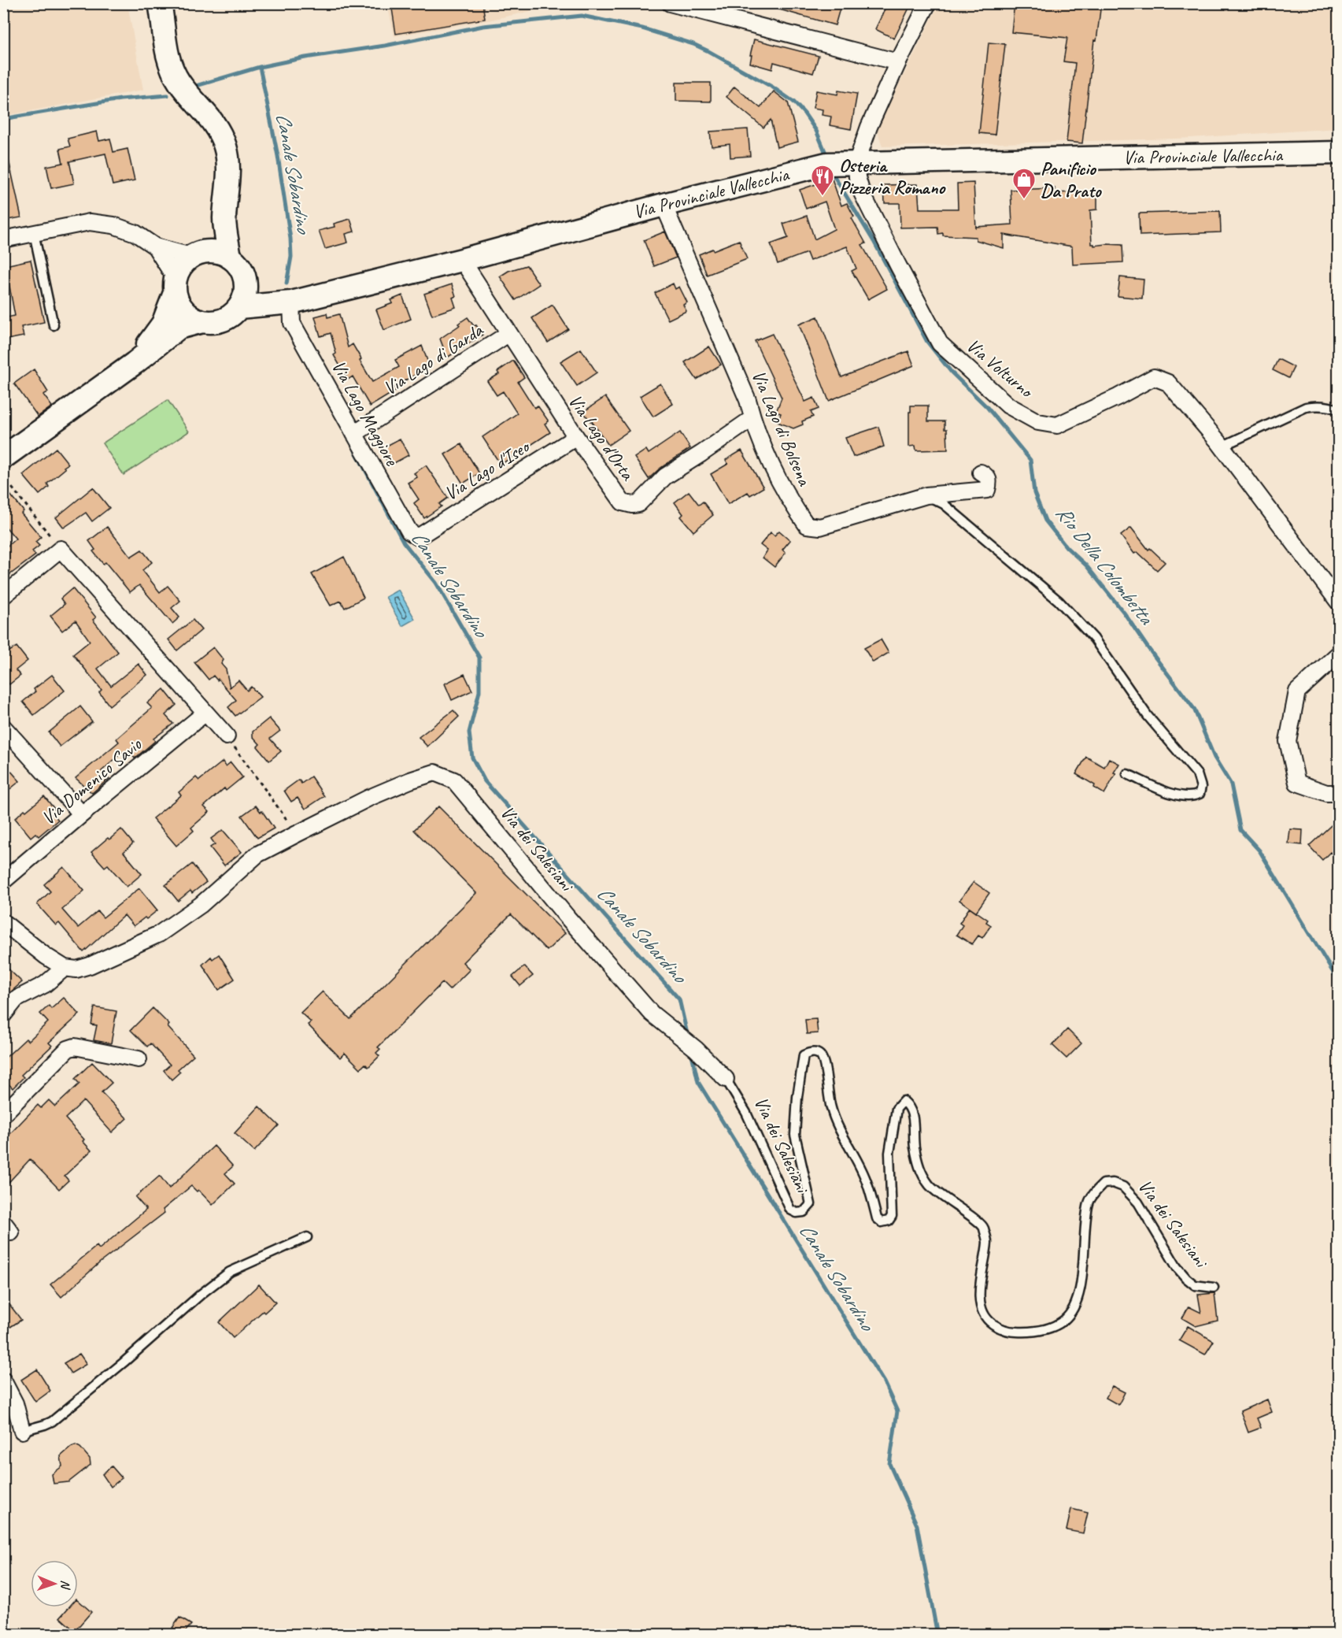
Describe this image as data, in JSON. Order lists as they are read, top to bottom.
{
  "streets": {
    "main road": ["Via Provinciale Vallecchia"],
    "street": [
      "Via Lago di Garda",
      "Via Volturno",
      "Via Lago Maggiore",
      "Via Lago di Bolsena",
      "Via Lago d'Orta",
      "Via Lago d'Iseo",
      "Via Domenico Savio",
      "Via dei Salesiani"
    ]
  },
  "crossings": [
    ["Via Provinciale Vallecchia", "Via Volturno"],
    ["Via Provinciale Vallecchia", "Via Lago Maggiore"],
    ["Via Provinciale Vallecchia", "Via Lago di Bolsena"],
    ["Via Provinciale Vallecchia", "Via Lago d'Orta"],
    ["Via Lago di Garda", "Via Lago Maggiore"],
    ["Via Lago di Garda", "Via Lago d'Orta"],
    ["Via Lago Maggiore", "Via Lago d'Iseo"],
    ["Via Lago di Bolsena", "Via Lago d'Orta"],
    ["Via Lago d'Orta", "Via Lago d'Iseo"]
  ],
  "water": ["Canale Sobardino", "Rio Della Colombetta"],
  "places": {
    "restaurant": ["Osteria Pizzeria Romano"],
    "shop": ["Panificio Da Prato"]
  },
  "north": "right"
}
